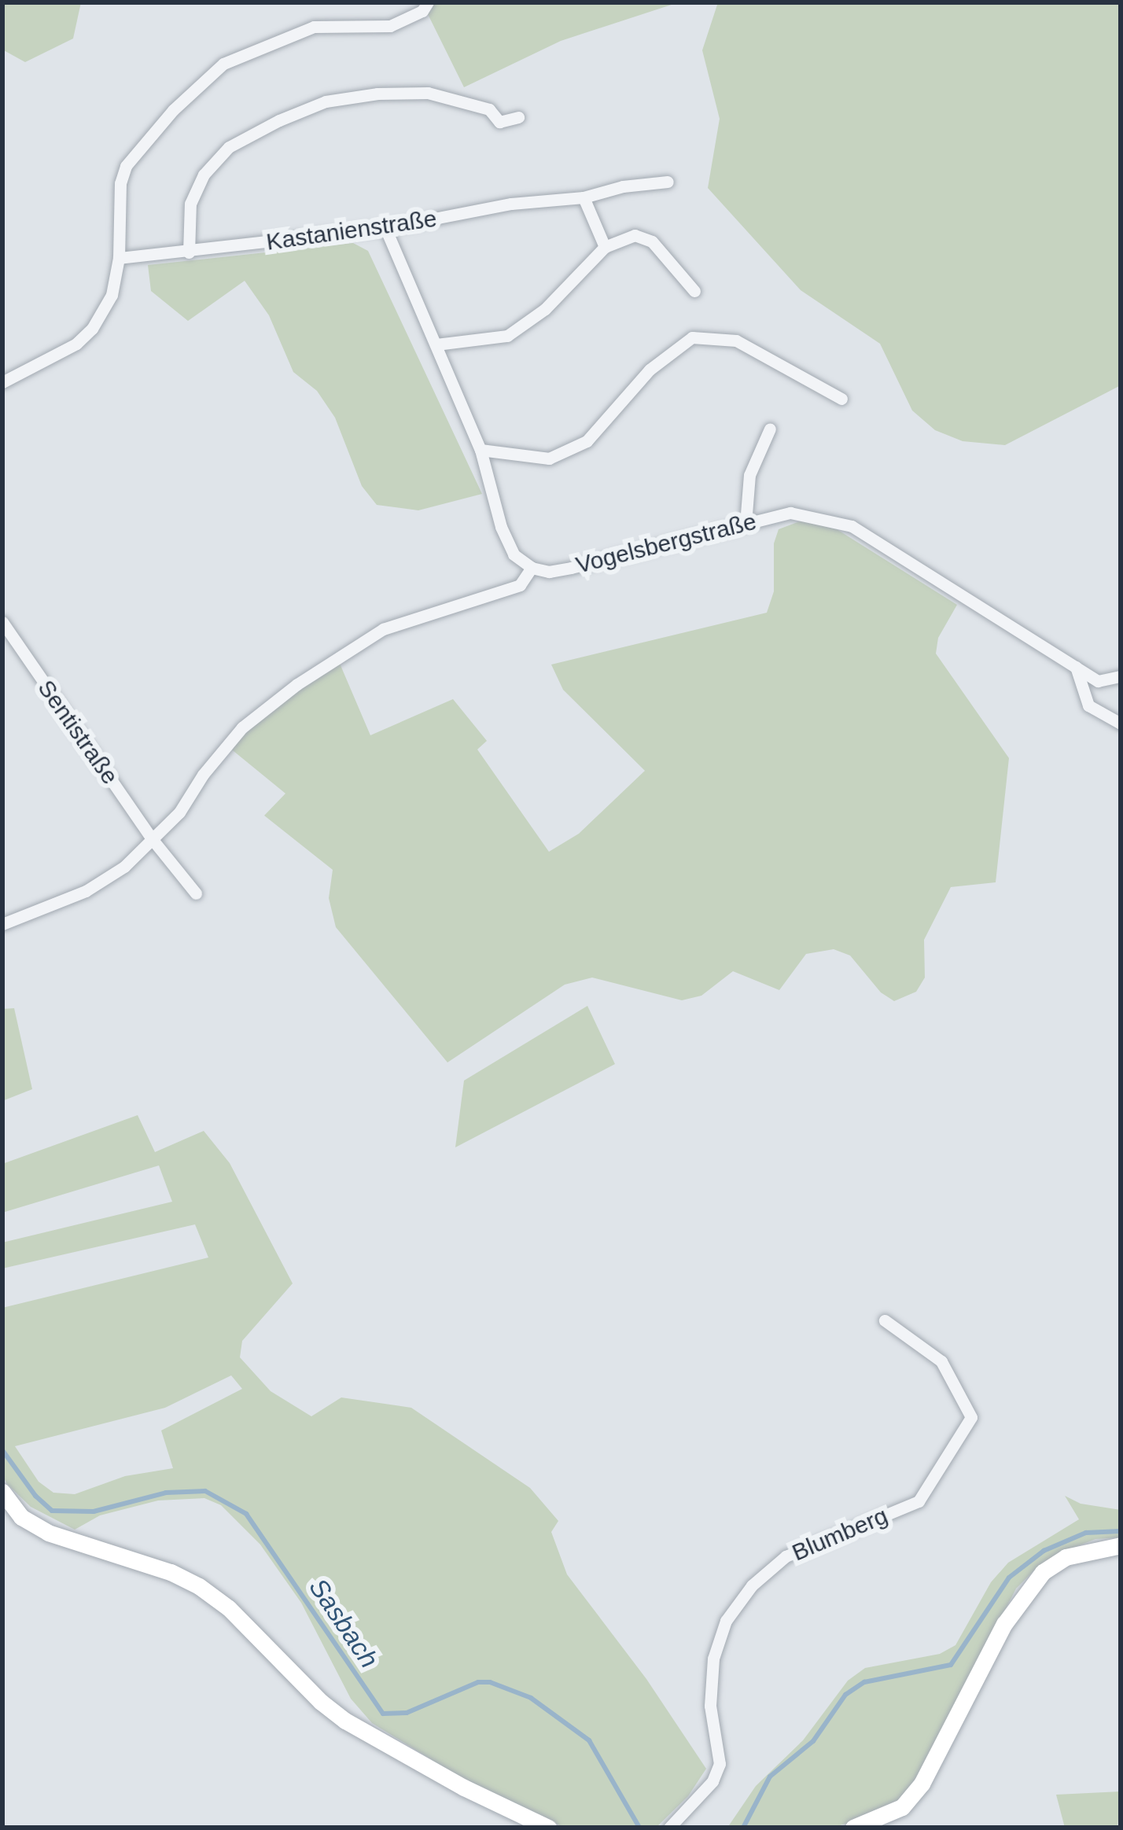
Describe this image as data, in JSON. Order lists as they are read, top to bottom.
{
  "streets": {
    "street": [
      "Kastanienstraße",
      "Vogelsbergstraße",
      "Sentistraße",
      "Blumberg"
    ]
  },
  "water": ["Sasbach"]
}
